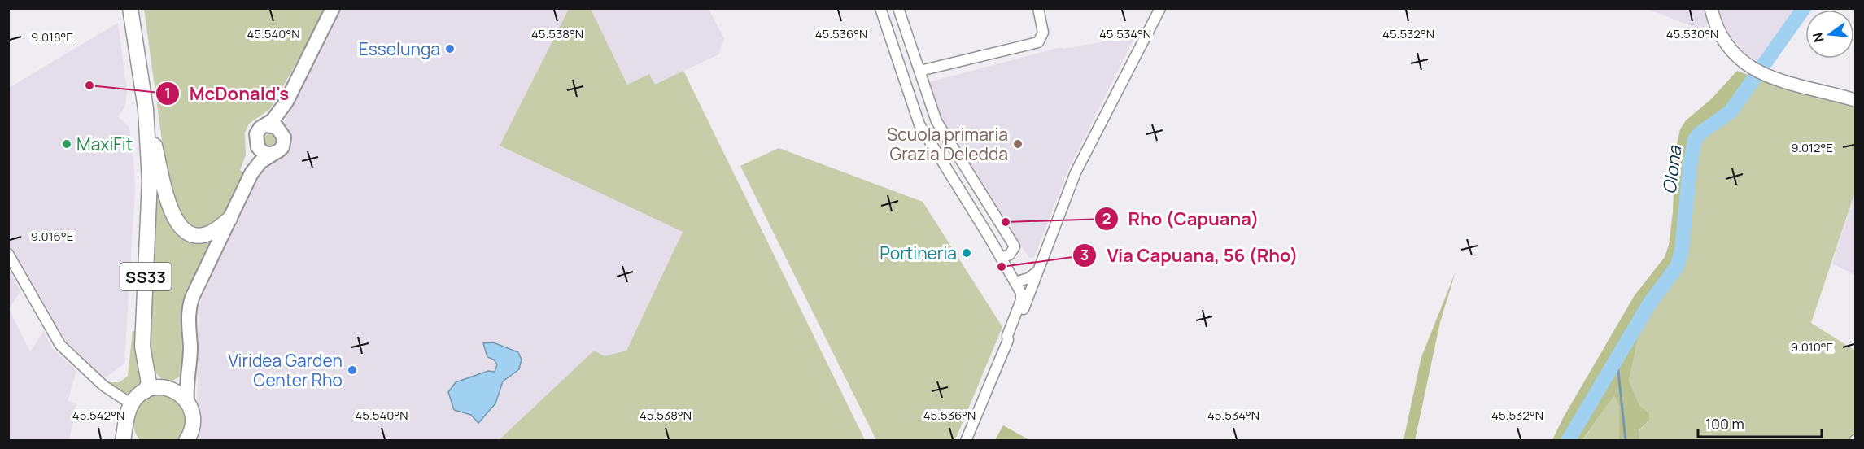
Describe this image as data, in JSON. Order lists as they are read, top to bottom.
{
  "streets": {
    "main road": ["SS33"]
  },
  "water": ["Olona"],
  "places": [
    "Esselunga",
    "McDonald's",
    "MaxiFit",
    "Scuola primaria Grazia Deledda",
    "Rho (Capuana)",
    "Portineria",
    "Via Capuana, 56 (Rho)",
    "Viridea Garden Center Rho"
  ],
  "scale_bar": "100 m",
  "north": "left",
  "coordinates": [
    "45.540°N",
    "45.538°N",
    "45.536°N",
    "45.534°N",
    "45.532°N",
    "45.530°N",
    "9.018°E",
    "9.012°E",
    "9.016°E",
    "9.010°E",
    "45.542°N"
  ]
}
